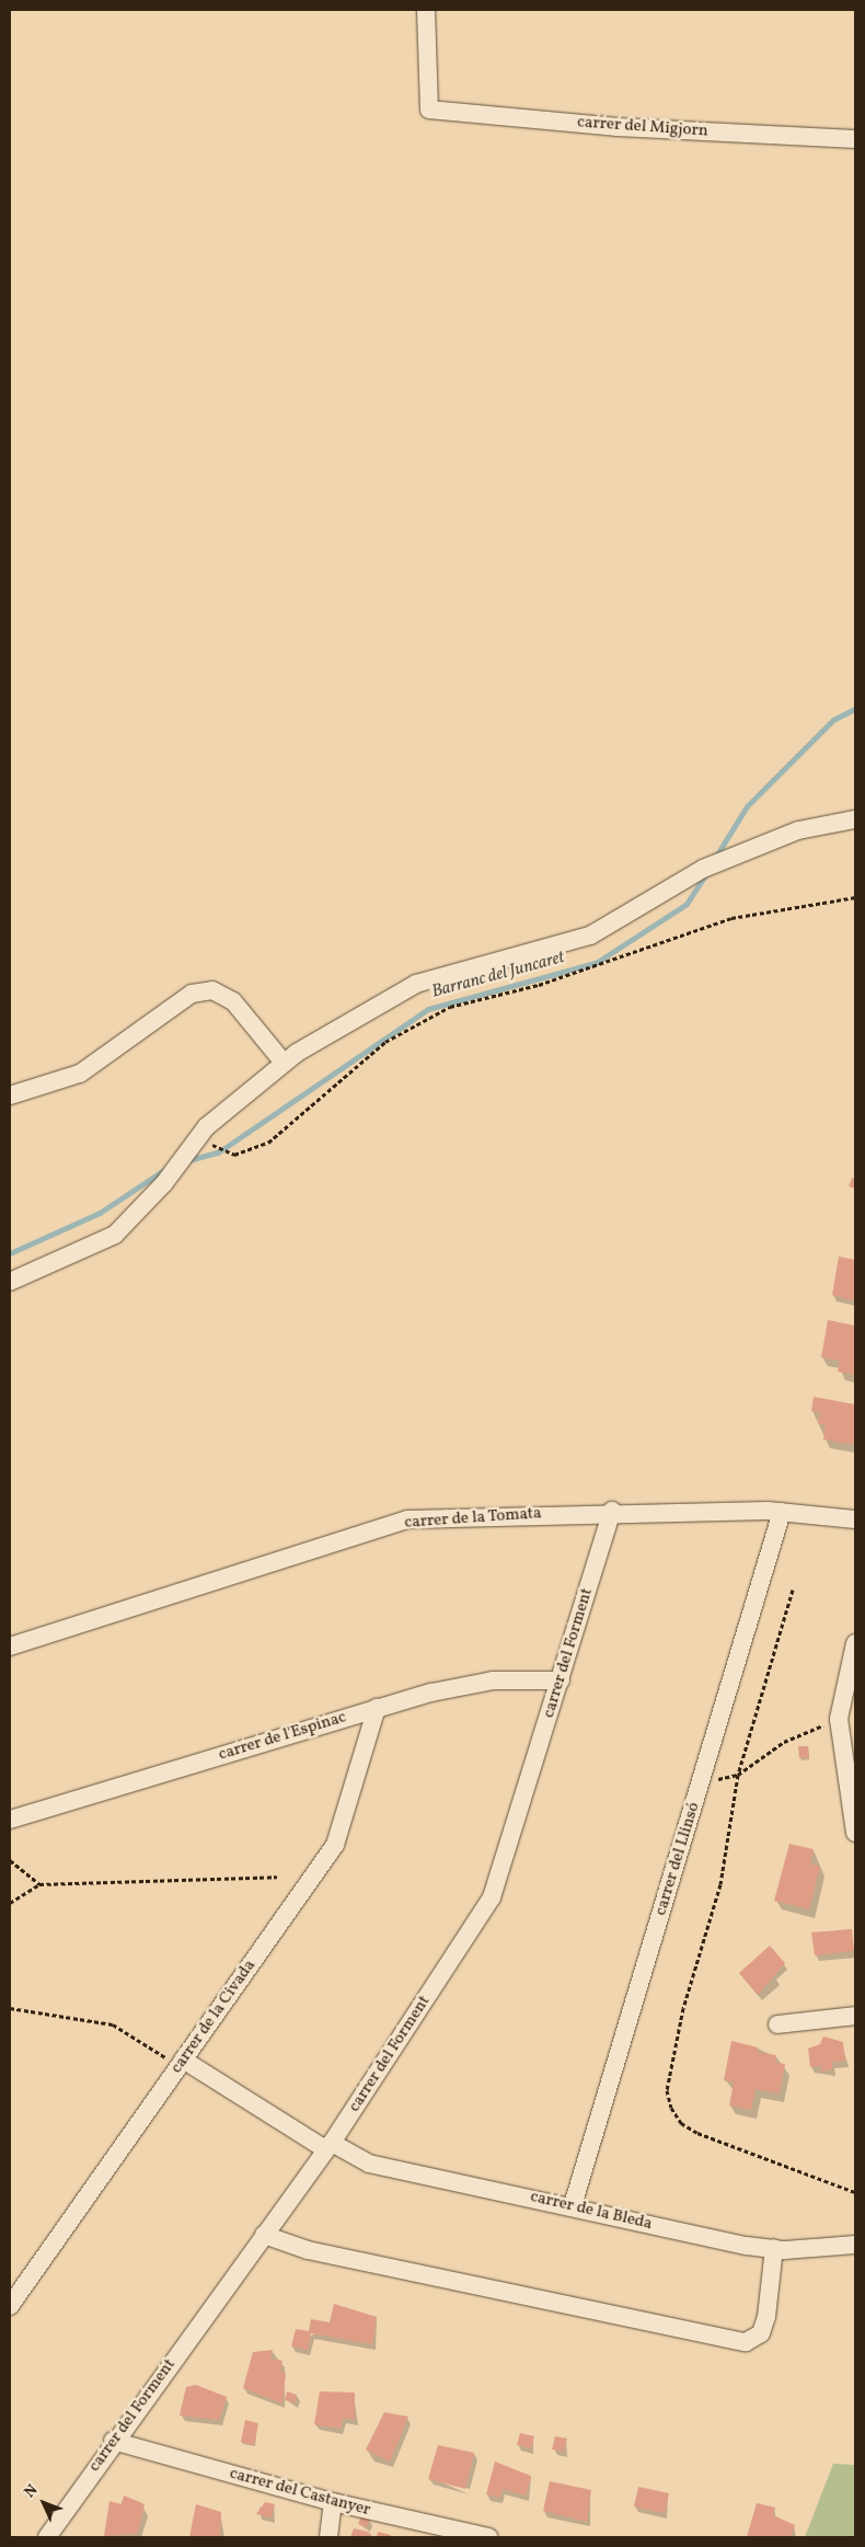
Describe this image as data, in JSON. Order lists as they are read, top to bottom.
{
  "streets": {
    "street": [
      "carrer del Migjorn",
      "carrer de la Tomata",
      "carrer del Forment",
      "carrer de l'Espinac",
      "carrer del Llinsó",
      "carrer de la Civada",
      "carrer de la Bleda",
      "carrer del Castanyer"
    ]
  },
  "crossings": [
    ["carrer de la Tomata", "carrer del Forment"],
    ["carrer de la Tomata", "carrer del Llinsó"],
    ["carrer del Forment", "carrer de l'Espinac"],
    ["carrer del Forment", "carrer de la Bleda"],
    ["carrer del Forment", "carrer del Castanyer"],
    ["carrer de l'Espinac", "carrer de la Civada"],
    ["carrer del Llinsó", "carrer de la Bleda"],
    ["carrer de la Civada", "carrer de la Bleda"]
  ],
  "water": ["Barranc del Juncaret"],
  "north": "top left"
}
